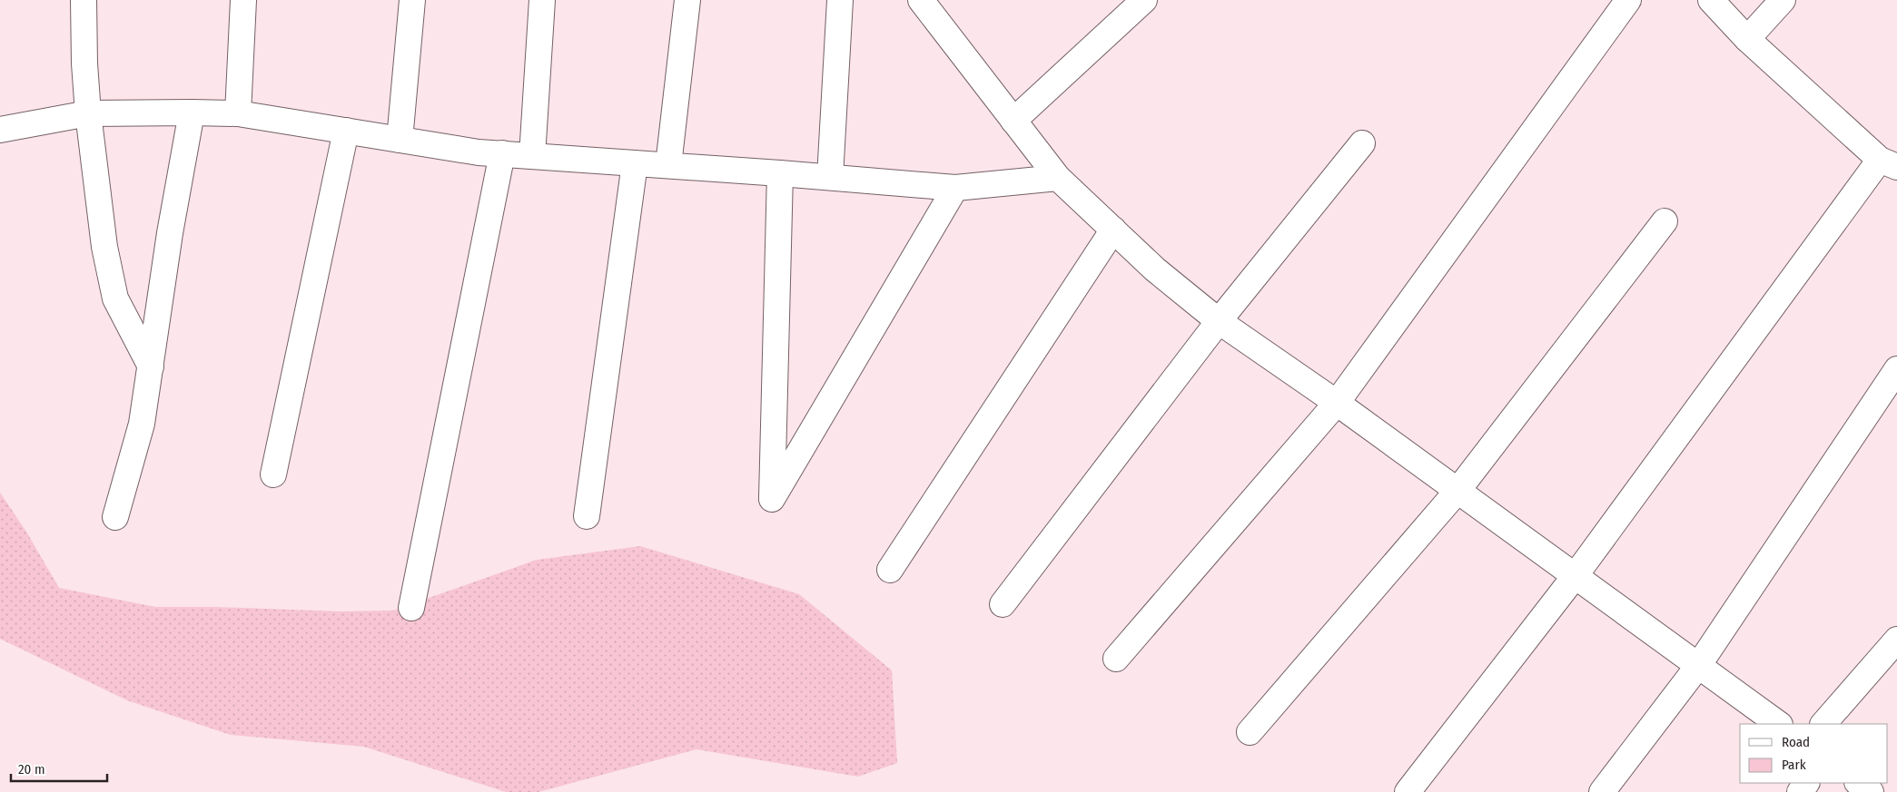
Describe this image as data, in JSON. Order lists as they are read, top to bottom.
{
  "legend": ["Road", "Park"],
  "scale_bar": "20 m"
}
